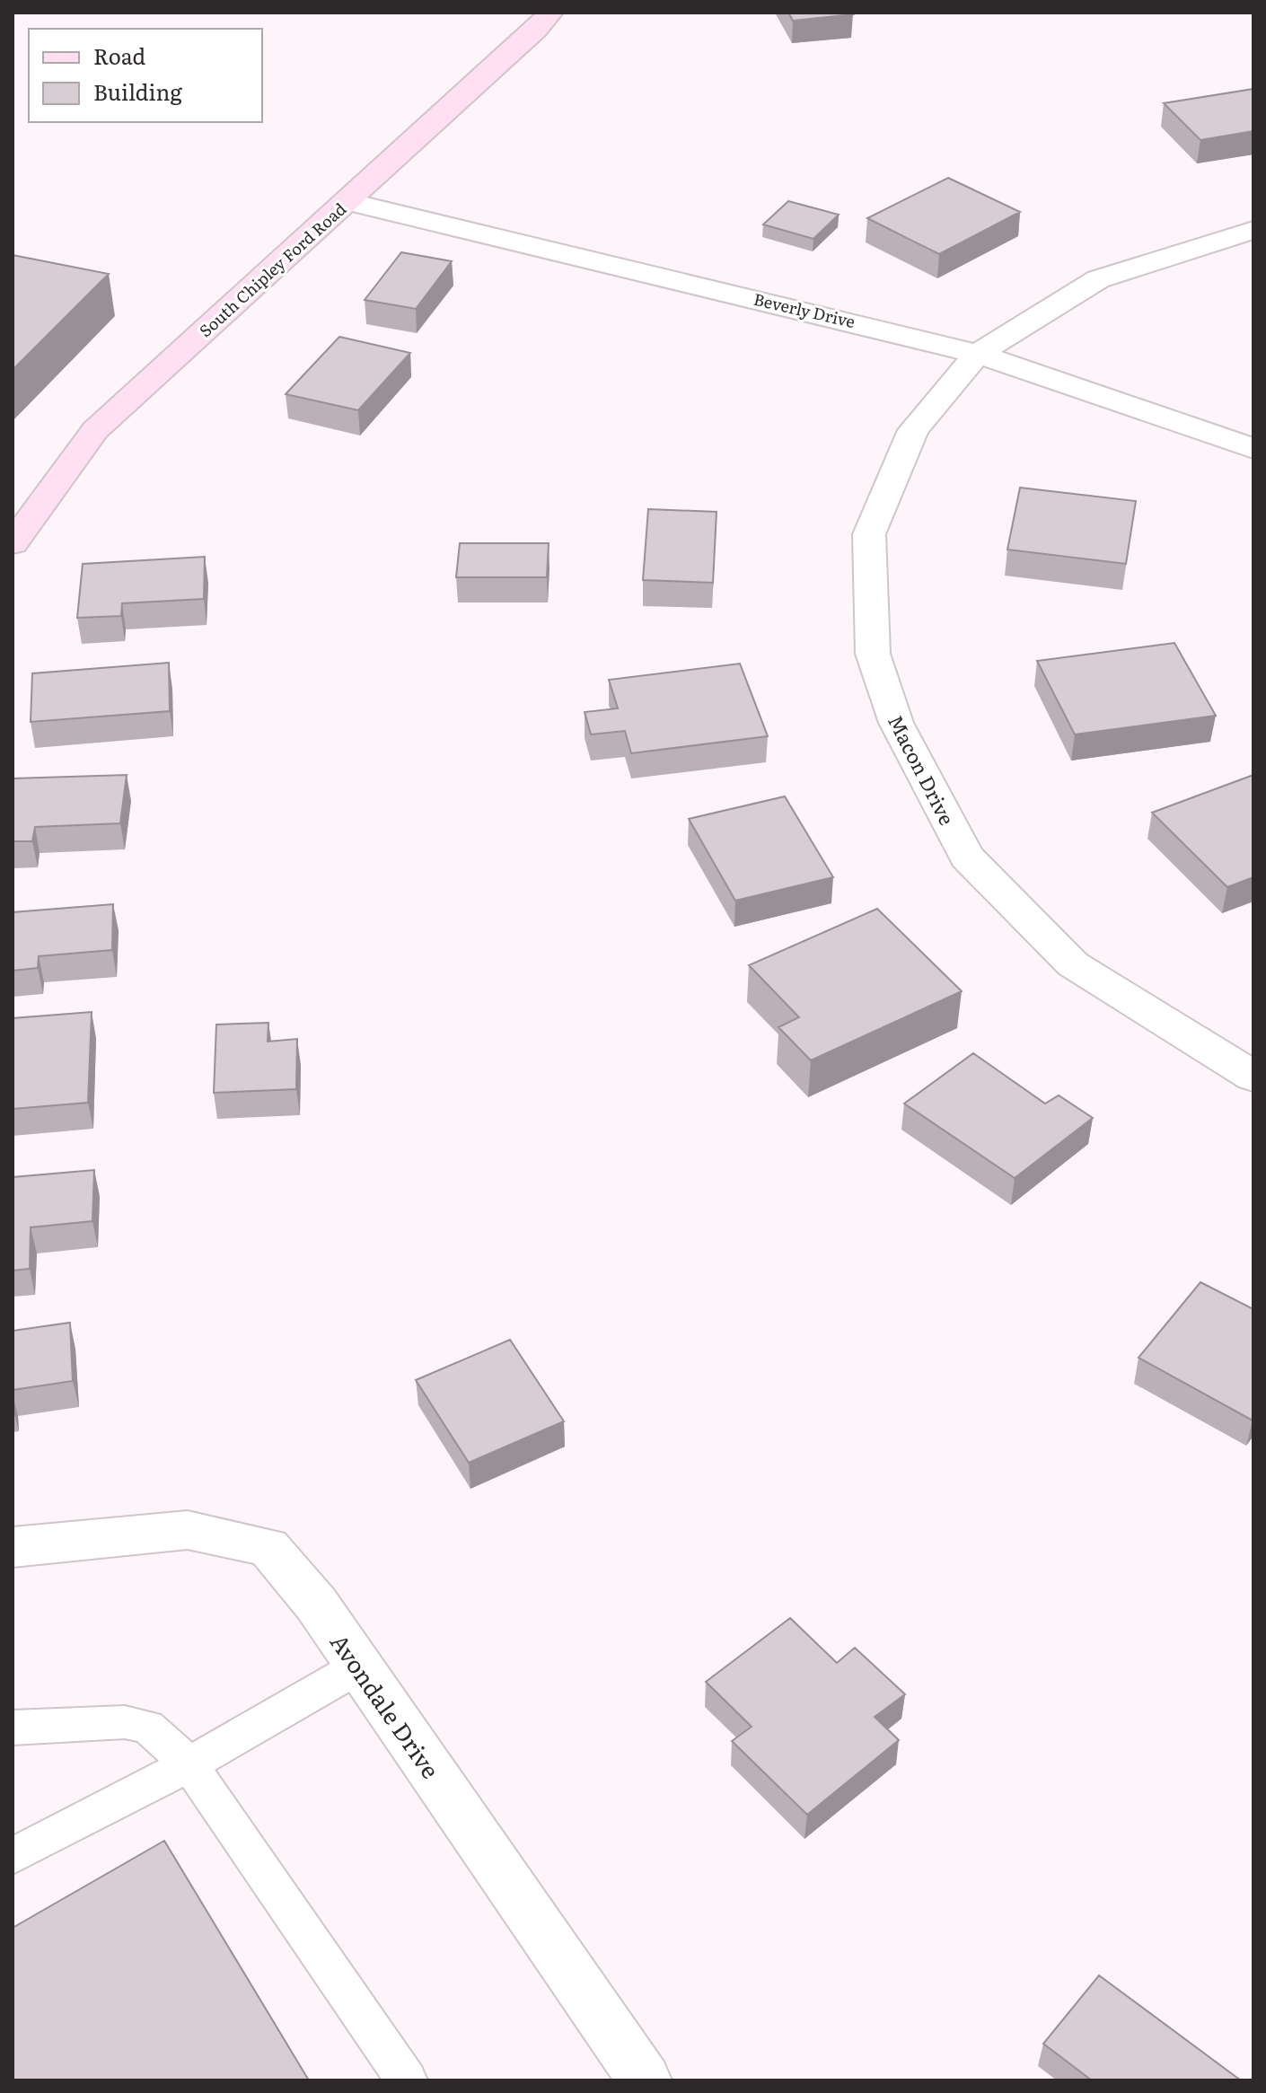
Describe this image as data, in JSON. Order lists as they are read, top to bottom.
{
  "streets": {
    "street": [
      "South Chipley Ford Road",
      "Beverly Drive",
      "Macon Drive",
      "Avondale Drive"
    ]
  },
  "crossings": [
    ["South Chipley Ford Road", "Beverly Drive"],
    ["Beverly Drive", "Macon Drive"]
  ],
  "legend": ["Road", "Building"]
}
